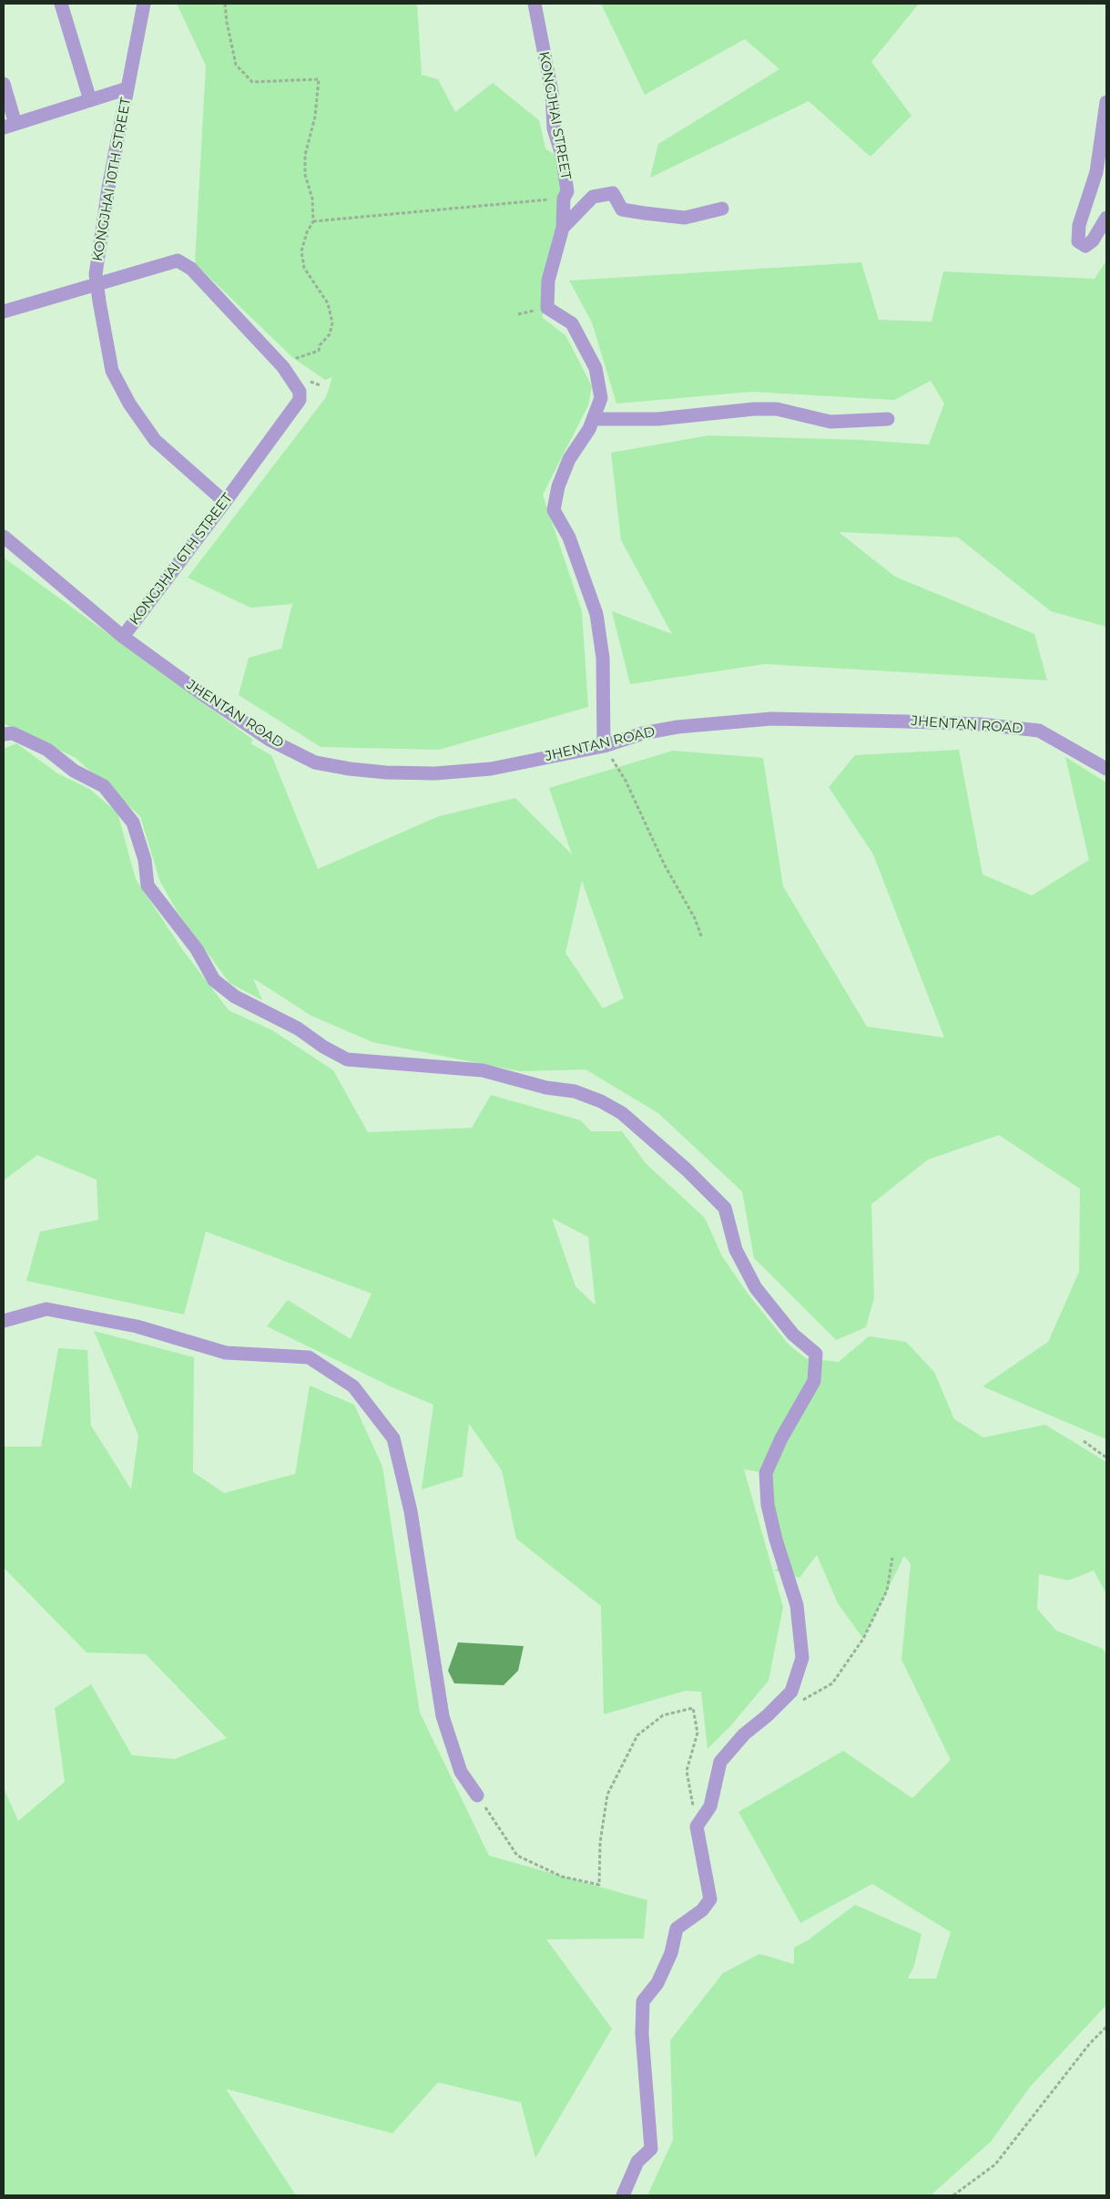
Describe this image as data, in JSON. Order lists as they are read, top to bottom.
{
  "streets": {
    "street": [
      "KONGJHAI STREET",
      "KONGJHAI 10TH STREET",
      "KONGJHAI 6TH STREET",
      "JHENTAN ROAD"
    ]
  },
  "crossings": [
    ["KONGJHAI 10TH STREET", "KONGJHAI 6TH STREET"],
    ["KONGJHAI 6TH STREET", "JHENTAN ROAD"]
  ]
}
